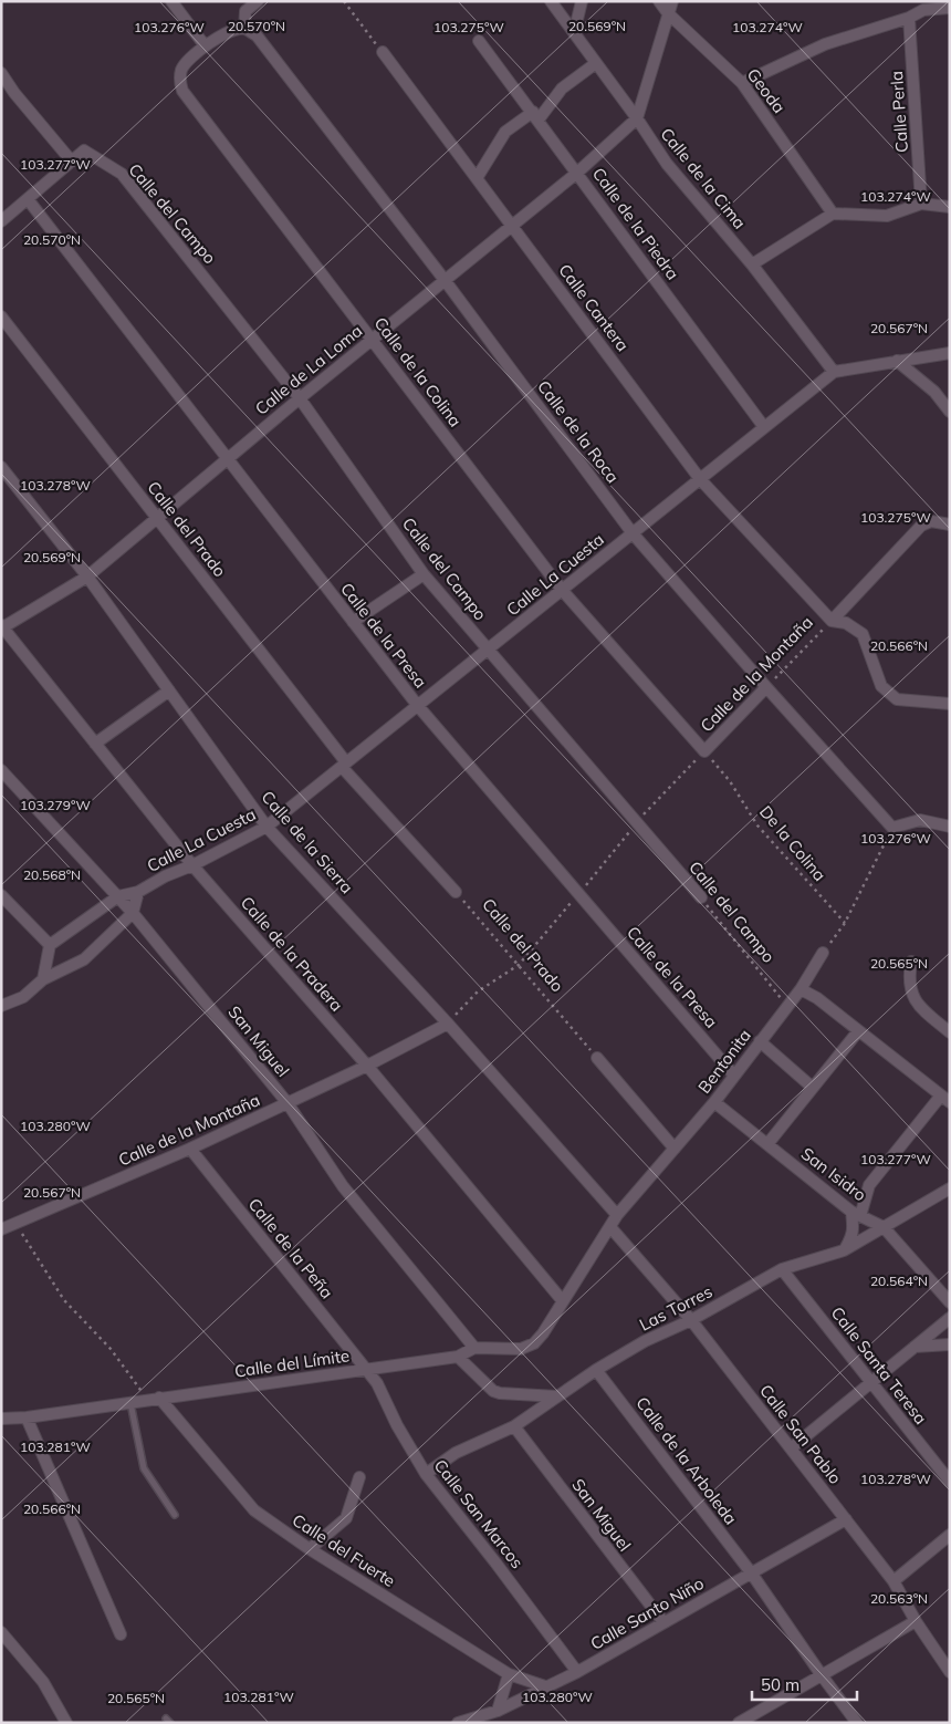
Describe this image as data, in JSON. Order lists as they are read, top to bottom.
{
  "streets": {
    "street": [
      "Geoda",
      "Calle Perla",
      "Calle de la Cima",
      "Calle del Campo",
      "Calle de la Piedra",
      "Calle Cantera",
      "Calle de La Loma",
      "Calle de la Colina",
      "Calle de la Roca",
      "Calle del Prado",
      "Calle La Cuesta",
      "Calle de la Presa",
      "Calle de la Montaña",
      "Calle de la Sierra",
      "Calle de la Pradera",
      "San Miguel",
      "Bentonita",
      "San Isidro",
      "Calle de la Peña",
      "Las Torres",
      "Calle del Límite",
      "Calle Santa Teresa",
      "Calle San Pablo",
      "Calle de la Arboleda",
      "Calle San Marcos",
      "Calle del Fuerte",
      "Calle Santo Niño"
    ],
    "path": ["De la Colina"]
  },
  "crossings": [
    ["Calle de la Cima", "Calle de La Loma"],
    ["Calle de la Cima", "Calle La Cuesta"],
    ["Calle del Campo", "Calle de La Loma"],
    ["Calle del Campo", "Calle La Cuesta"],
    ["Calle del Campo", "Bentonita"],
    ["Calle de la Piedra", "Calle de La Loma"],
    ["Calle de la Piedra", "Calle La Cuesta"],
    ["Calle Cantera", "Calle de La Loma"],
    ["Calle Cantera", "Calle La Cuesta"],
    ["Calle Cantera", "Calle de la Montaña"],
    ["Calle de La Loma", "Calle de la Colina"],
    ["Calle de La Loma", "Calle de la Roca"],
    ["Calle de La Loma", "Calle del Prado"],
    ["Calle de La Loma", "Calle de la Presa"],
    ["Calle de La Loma", "Calle de la Sierra"],
    ["Calle de La Loma", "Calle de la Pradera"],
    ["Calle de la Colina", "Calle La Cuesta"],
    ["Calle de la Colina", "Calle de la Montaña"],
    ["Calle de la Colina", "De la Colina"],
    ["Calle de la Roca", "Calle La Cuesta"],
    ["Calle de la Roca", "Calle de la Montaña"],
    ["Calle del Prado", "Calle La Cuesta"],
    ["Calle La Cuesta", "Calle de la Presa"],
    ["Calle La Cuesta", "Calle de la Sierra"],
    ["Calle La Cuesta", "Calle de la Pradera"],
    ["Calle La Cuesta", "San Miguel"],
    ["Calle de la Presa", "Bentonita"],
    ["Calle de la Montaña", "Calle de la Sierra"],
    ["Calle de la Montaña", "De la Colina"],
    ["Calle de la Montaña", "Calle de la Pradera"],
    ["Calle de la Montaña", "San Miguel"],
    ["Calle de la Montaña", "Calle de la Peña"],
    ["Calle de la Sierra", "Bentonita"],
    ["Calle de la Pradera", "Bentonita"],
    ["Calle de la Pradera", "Calle del Límite"],
    ["San Miguel", "Las Torres"],
    ["San Miguel", "Calle del Límite"],
    ["San Miguel", "Calle Santo Niño"],
    ["Bentonita", "San Isidro"],
    ["Bentonita", "Calle del Límite"],
    ["Bentonita", "Calle San Pablo"],
    ["San Isidro", "Las Torres"],
    ["Calle de la Peña", "Calle del Límite"],
    ["Calle de la Peña", "Calle San Marcos"],
    ["Las Torres", "Calle Santa Teresa"],
    ["Las Torres", "Calle San Pablo"],
    ["Las Torres", "Calle de la Arboleda"],
    ["Las Torres", "Calle San Marcos"],
    ["Calle del Límite", "Calle San Marcos"],
    ["Calle del Límite", "Calle del Fuerte"],
    ["Calle San Pablo", "Calle Santo Niño"],
    ["Calle de la Arboleda", "Calle Santo Niño"],
    ["Calle San Marcos", "Calle Santo Niño"],
    ["Calle del Fuerte", "Calle Santo Niño"]
  ],
  "scale_bar": "50 m",
  "coordinates": [
    "20.570°N",
    "20.569°N",
    "103.276°W",
    "103.275°W",
    "103.274°W",
    "103.277°W",
    "20.567°N",
    "103.278°W",
    "20.566°N",
    "103.279°W",
    "20.568°N",
    "20.565°N",
    "103.280°W",
    "20.564°N",
    "103.281°W",
    "20.563°N"
  ]
}
